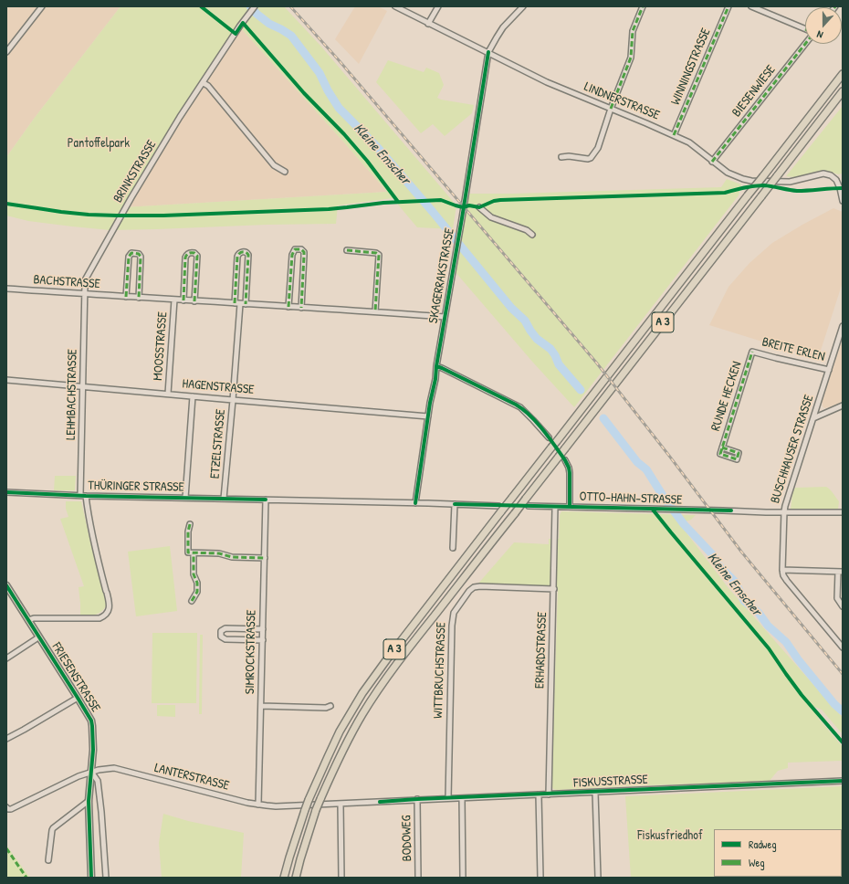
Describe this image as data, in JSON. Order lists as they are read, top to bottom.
{
  "streets": {
    "highway": ["A 3"],
    "main road": ["FRIESENSTRASSE"],
    "street": [
      "WINNINGSTRASSE",
      "BIESENWIESE",
      "LINDNERSTRASSE",
      "BRINKSTRASSE",
      "SKAGERRAKSTRASSE",
      "BACHSTRASSE",
      "MOOSSTRASSE",
      "BREITE ERLEN",
      "HAGENSTRASSE",
      "LEHMBACHSTRASSE",
      "RUNDE HECKEN",
      "ETZELSTRASSE",
      "BUSCHHAUSER STRASSE",
      "THÜRINGER STRASSE",
      "OTTO-HAHN-STRASSE",
      "ERHARDSTRASSE",
      "SIMROCKSTRASSE",
      "WITTBRUCHSTRASSE",
      "LANTERSTRASSE",
      "FISKUSSTRASSE",
      "BODOWEG"
    ]
  },
  "crossings": [
    ["WINNINGSTRASSE", "LINDNERSTRASSE"],
    ["BIESENWIESE", "LINDNERSTRASSE"],
    ["LINDNERSTRASSE", "SKAGERRAKSTRASSE"],
    ["BRINKSTRASSE", "BACHSTRASSE"],
    ["BRINKSTRASSE", "LEHMBACHSTRASSE"],
    ["SKAGERRAKSTRASSE", "BACHSTRASSE"],
    ["SKAGERRAKSTRASSE", "HAGENSTRASSE"],
    ["SKAGERRAKSTRASSE", "THÜRINGER STRASSE"],
    ["BACHSTRASSE", "MOOSSTRASSE"],
    ["BACHSTRASSE", "LEHMBACHSTRASSE"],
    ["BACHSTRASSE", "ETZELSTRASSE"],
    ["MOOSSTRASSE", "HAGENSTRASSE"],
    ["BREITE ERLEN", "RUNDE HECKEN"],
    ["BREITE ERLEN", "BUSCHHAUSER STRASSE"],
    ["HAGENSTRASSE", "LEHMBACHSTRASSE"],
    ["HAGENSTRASSE", "ETZELSTRASSE"],
    ["LEHMBACHSTRASSE", "THÜRINGER STRASSE"],
    ["ETZELSTRASSE", "THÜRINGER STRASSE"],
    ["BUSCHHAUSER STRASSE", "OTTO-HAHN-STRASSE"],
    ["THÜRINGER STRASSE", "SIMROCKSTRASSE"],
    ["OTTO-HAHN-STRASSE", "ERHARDSTRASSE"],
    ["ERHARDSTRASSE", "WITTBRUCHSTRASSE"],
    ["ERHARDSTRASSE", "FISKUSSTRASSE"],
    ["SIMROCKSTRASSE", "LANTERSTRASSE"],
    ["WITTBRUCHSTRASSE", "FISKUSSTRASSE"],
    ["FRIESENSTRASSE", "LANTERSTRASSE"],
    ["LANTERSTRASSE", "FISKUSSTRASSE"],
    ["FISKUSSTRASSE", "BODOWEG"]
  ],
  "water": ["Kleine Emscher"],
  "parks": ["Pantoffelpark", "Fiskusfriedhof"],
  "legend": ["Radweg", "Weg"],
  "north": "bottom"
}
